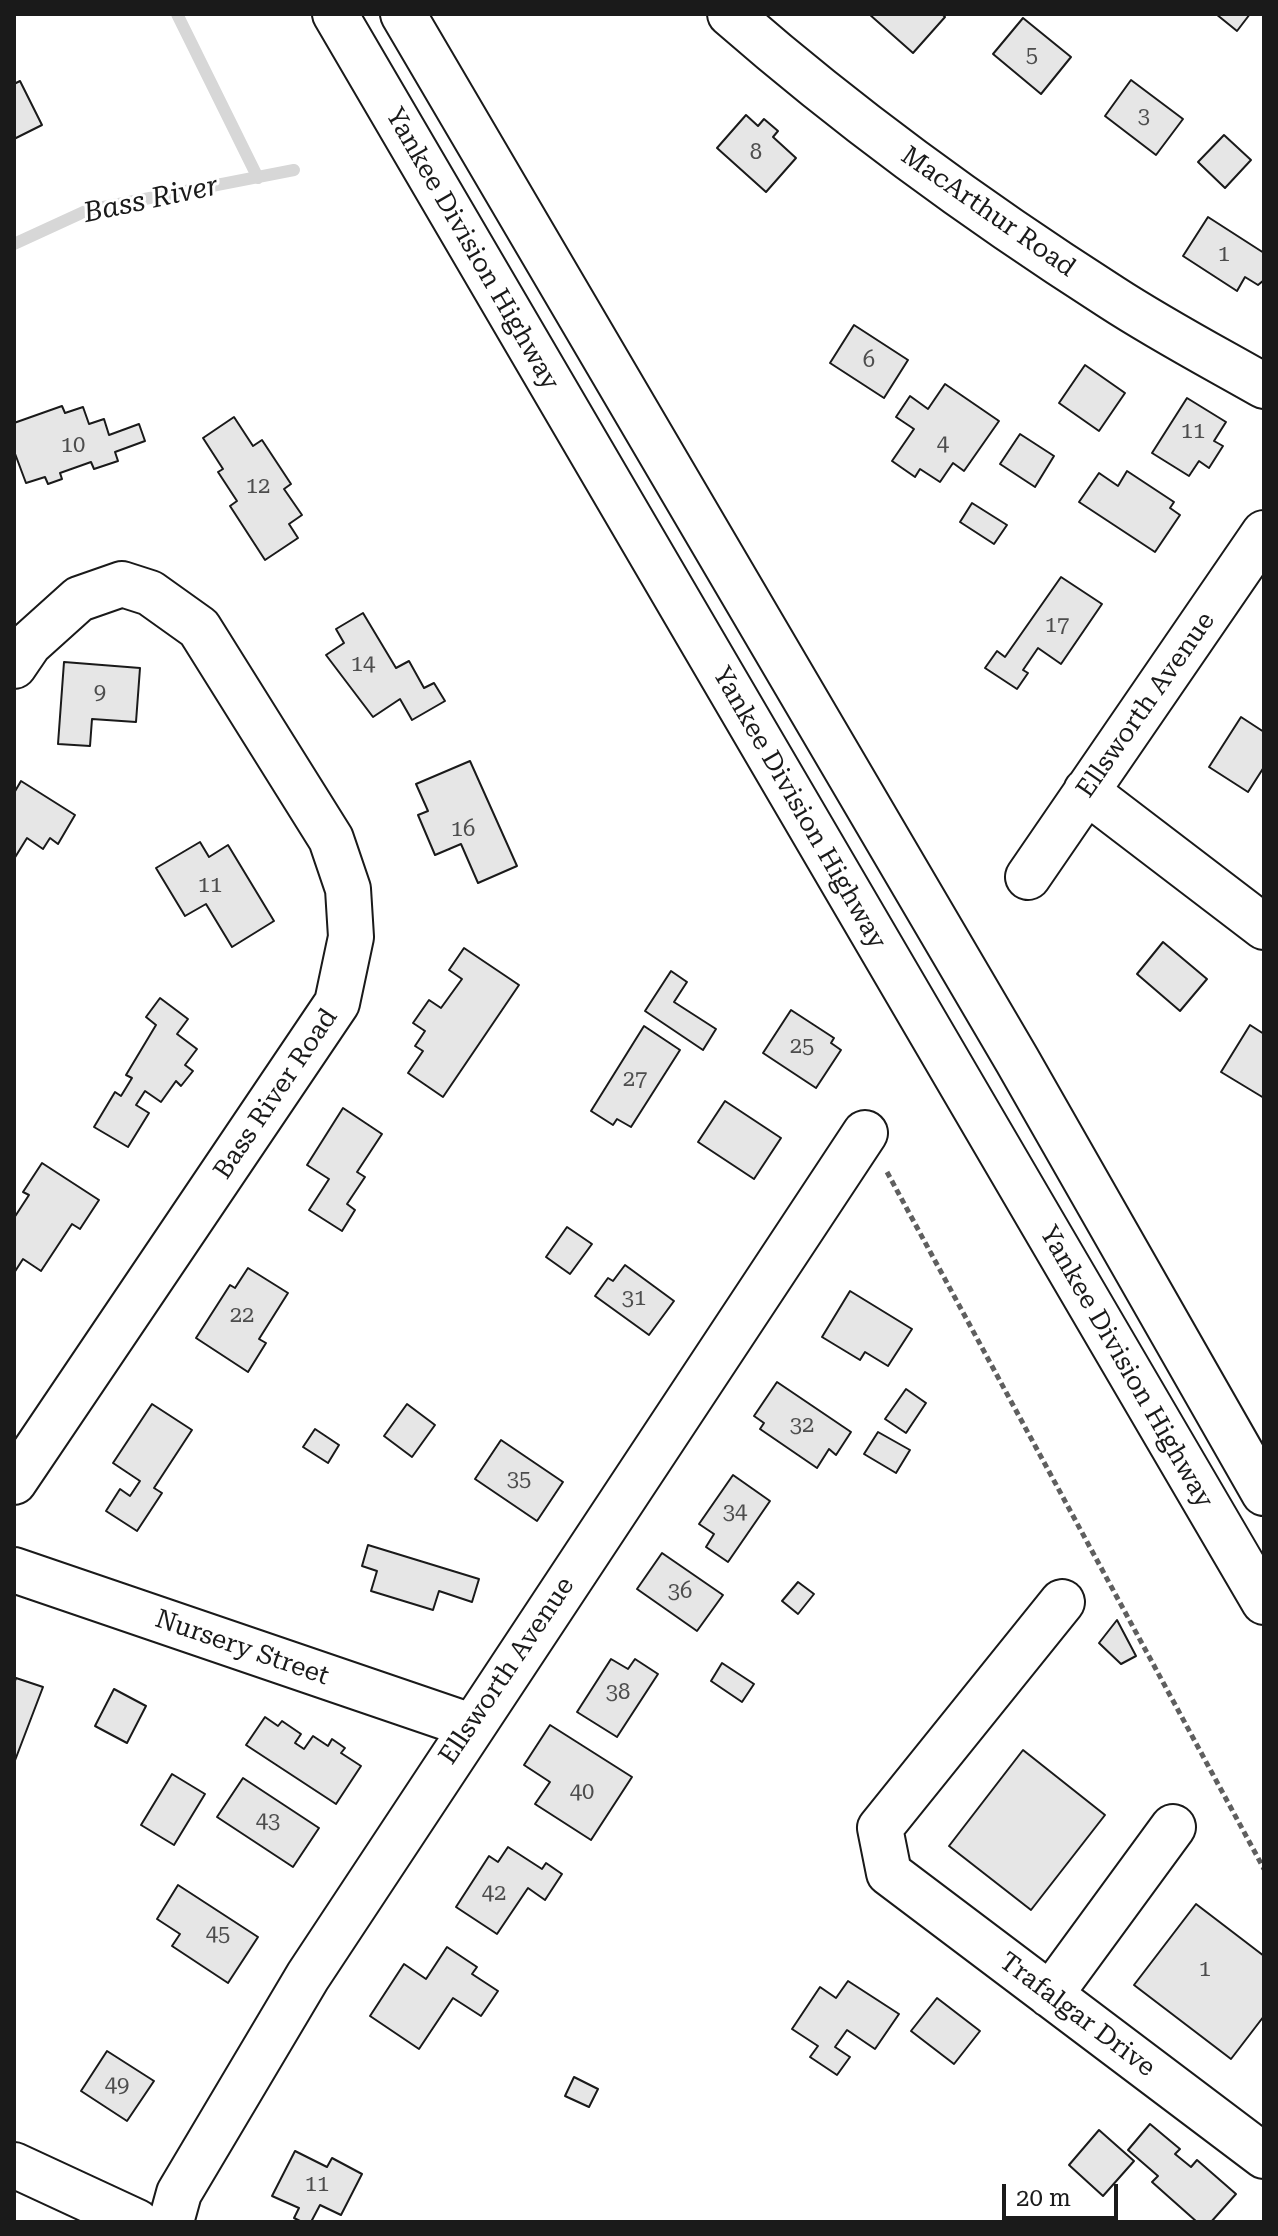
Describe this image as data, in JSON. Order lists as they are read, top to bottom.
{
  "streets": {
    "main road": [
      "MacArthur Road",
      "Yankee Division Highway",
      "Ellsworth Avenue",
      "Bass River Road",
      "Nursery Street",
      "Trafalgar Drive"
    ]
  },
  "crossings": [
    ["Ellsworth Avenue", "Nursery Street"]
  ],
  "water": ["Bass River"],
  "house_numbers": [
    "5",
    "3",
    "8",
    "1",
    "6",
    "11",
    "4",
    "10",
    "12",
    "17",
    "14",
    "9",
    "16",
    "11",
    "25",
    "27",
    "31",
    "22",
    "32",
    "35",
    "34",
    "36",
    "38",
    "40",
    "43",
    "42",
    "45",
    "1",
    "49",
    "11"
  ],
  "scale_bar": "20 m"
}
